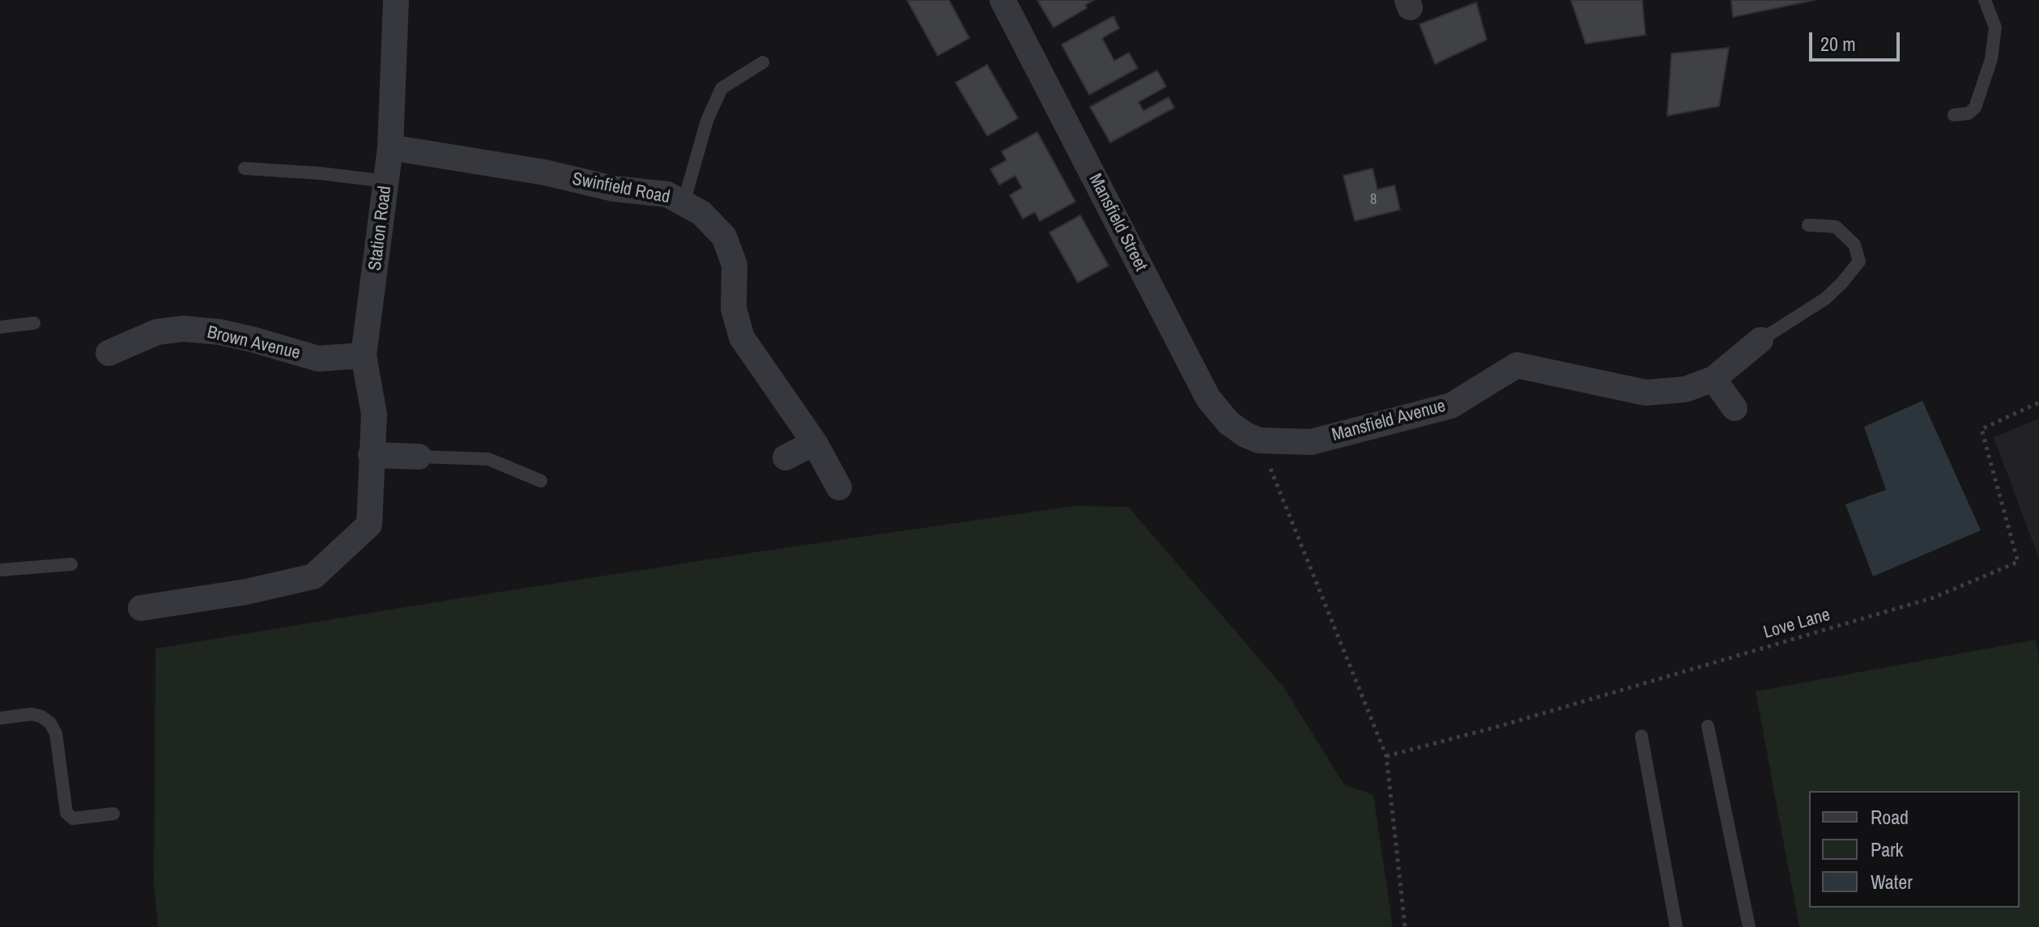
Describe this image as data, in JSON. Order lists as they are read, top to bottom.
{
  "streets": {
    "street": [
      "Swinfield Road",
      "Mansfield Street",
      "Station Road",
      "Brown Avenue",
      "Mansfield Avenue"
    ],
    "path": ["Love Lane"]
  },
  "crossings": [
    ["Swinfield Road", "Station Road"],
    ["Mansfield Street", "Mansfield Avenue"],
    ["Station Road", "Brown Avenue"]
  ],
  "house_numbers": ["8"],
  "legend": ["Road", "Park", "Water"],
  "scale_bar": "20 m"
}
